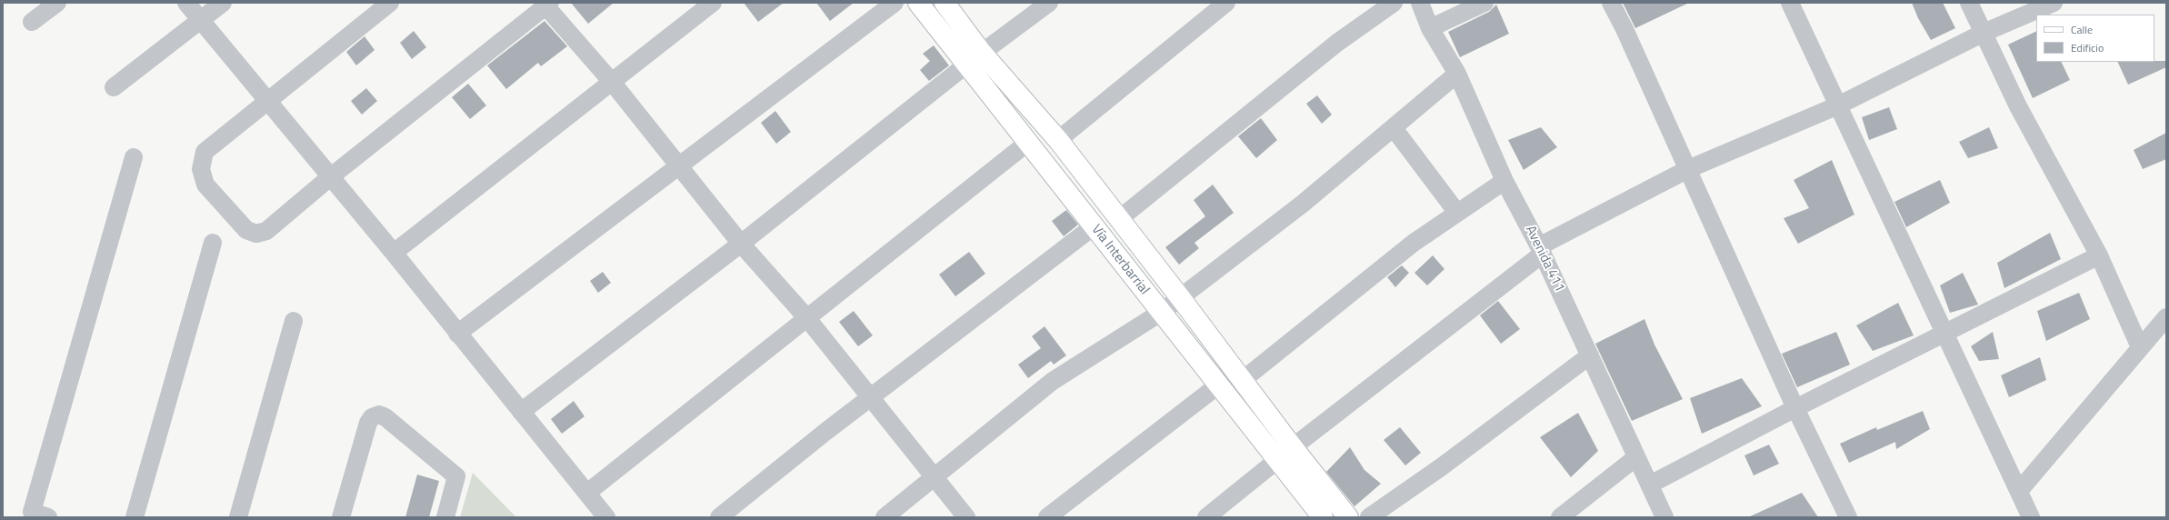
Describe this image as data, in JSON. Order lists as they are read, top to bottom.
{
  "streets": {
    "main road": ["Vía Interbarrial"],
    "street": ["Avenida 411"]
  },
  "legend": ["Calle", "Edificio"]
}
